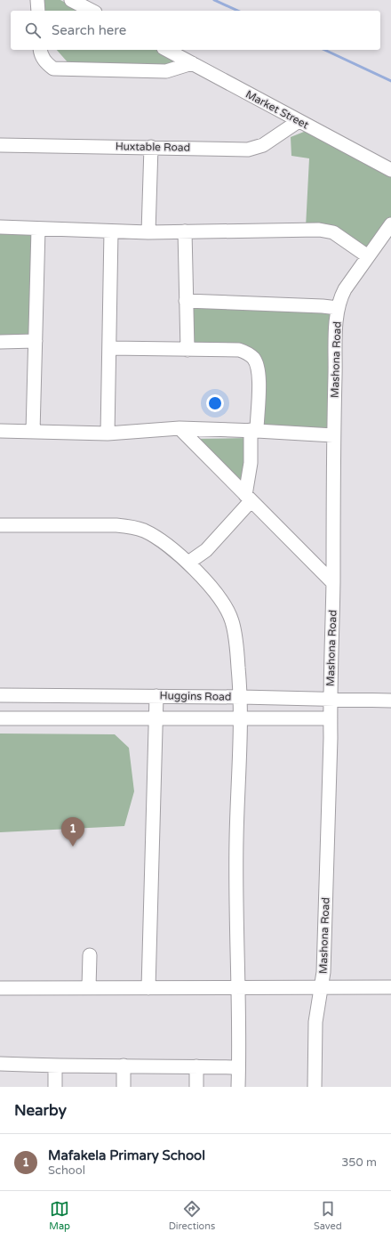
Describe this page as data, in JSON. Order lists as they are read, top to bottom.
{
  "streets": {
    "street": [
      "Market Street",
      "Huxtable Road",
      "Mashona Road",
      "Huggins Road"
    ]
  },
  "crossings": [
    ["Market Street", "Huxtable Road"],
    ["Mashona Road", "Huggins Road"]
  ],
  "page": {
    "search": "Search here",
    "pins": "1",
    "heading": "Nearby",
    "list": [
      {
        "mark": "1",
        "name": "Mafakela Primary School",
        "note": "School",
        "value": "350 m"
      }
    ],
    "nav": ["Map", "Directions", "Saved"]
  }
}
